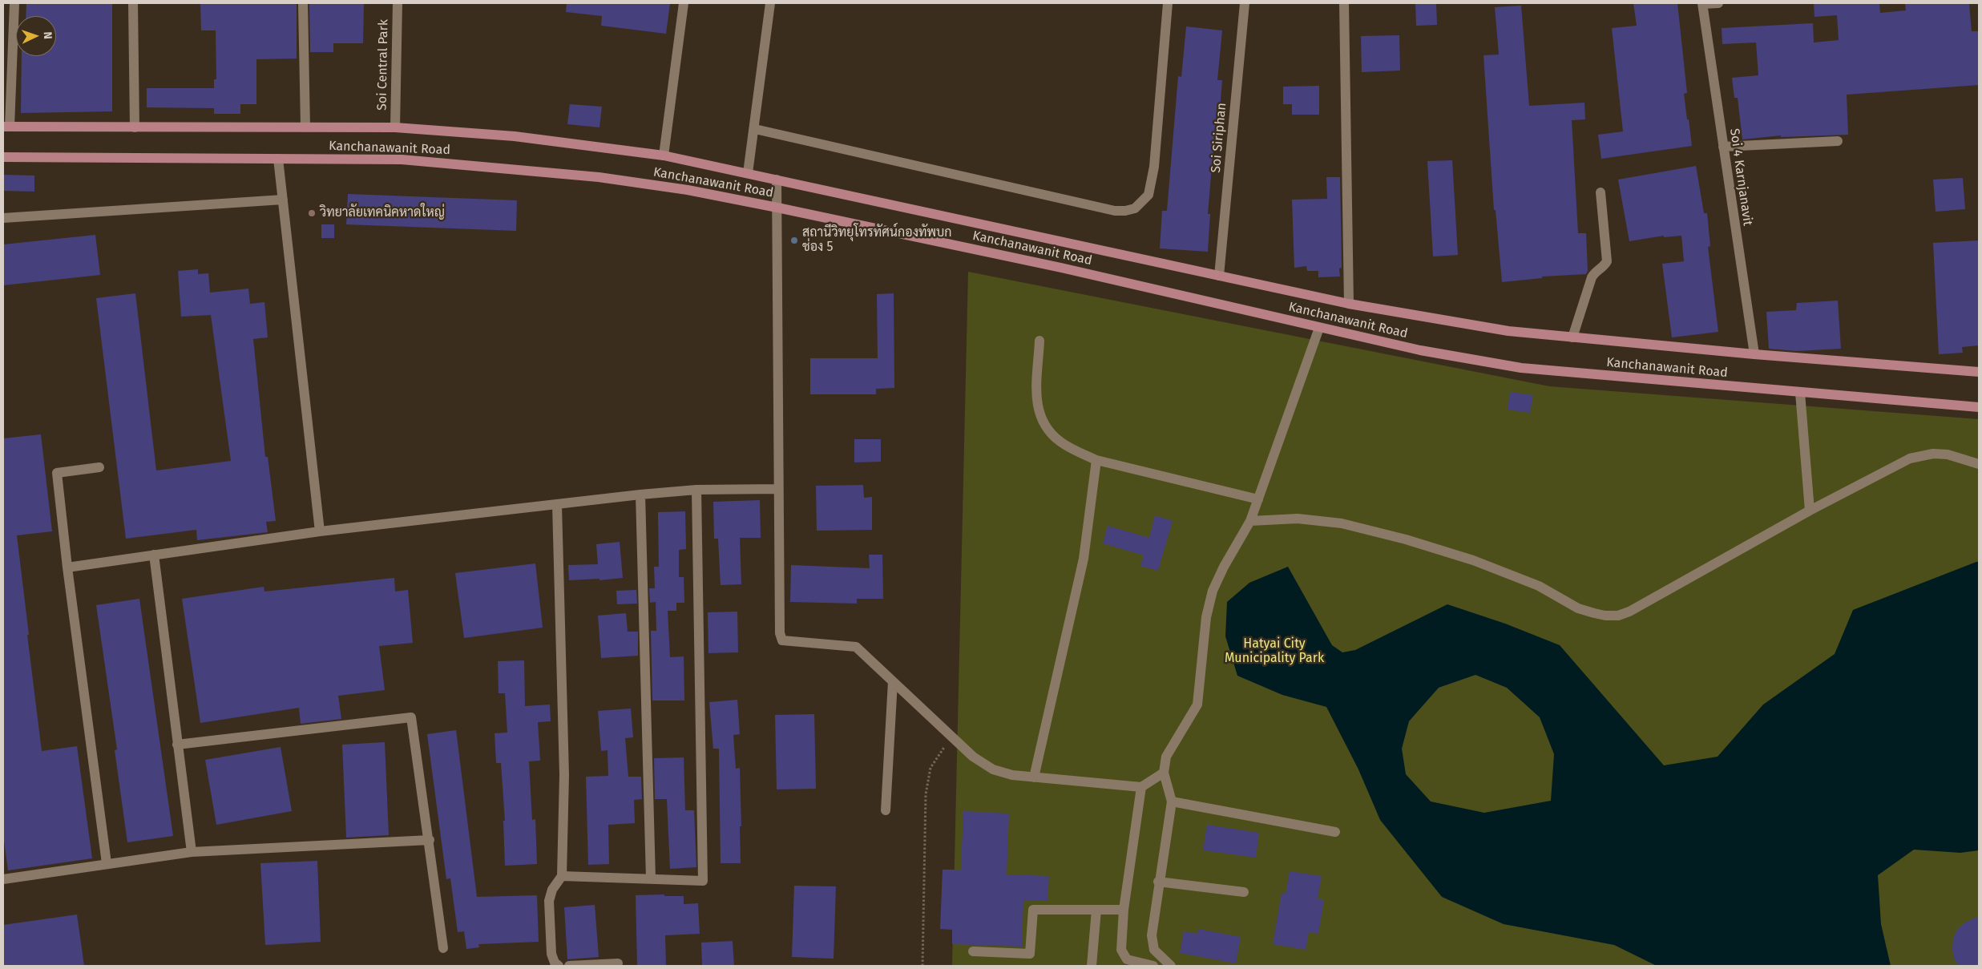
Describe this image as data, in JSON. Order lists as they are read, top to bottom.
{
  "streets": {
    "main road": ["Kanchanawanit Road"],
    "street": ["Soi Central Park", "Soi Siriphan", "Soi 4 Karnjanavit"]
  },
  "crossings": [
    ["Soi Central Park", "Kanchanawanit Road"],
    ["Soi Siriphan", "Kanchanawanit Road"],
    ["Kanchanawanit Road", "Soi 4 Karnjanavit"]
  ],
  "parks": ["Hatyai City Municipality Park"],
  "places": ["วิทยาลัยเทคนิคหาดใหญ่", "สถานีวิทยุโทรทัศน์กองทัพบก ช่อง 5"],
  "north": "right"
}
